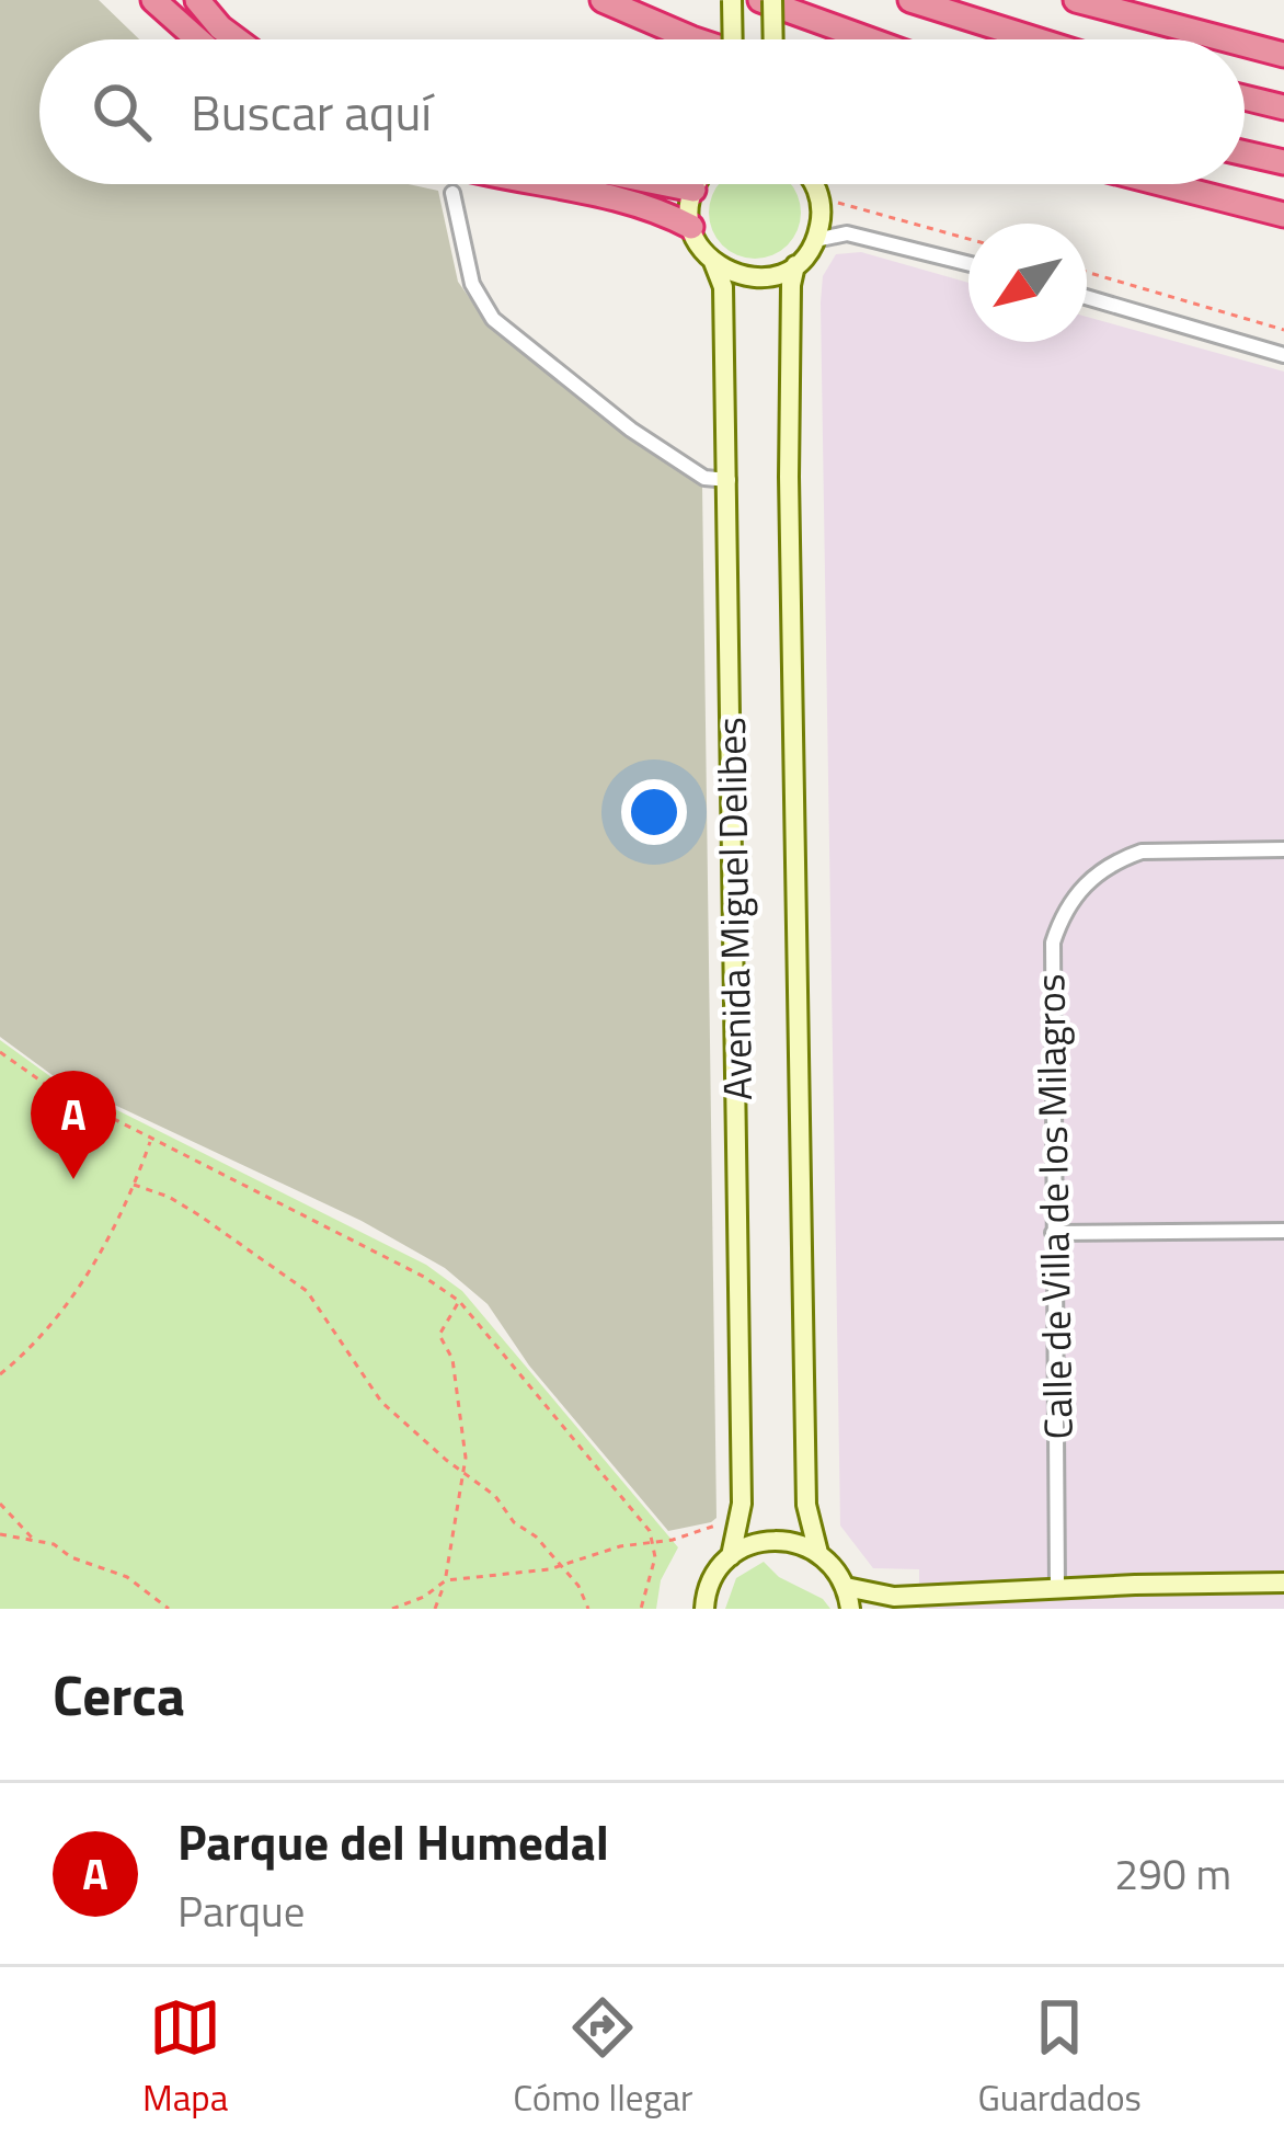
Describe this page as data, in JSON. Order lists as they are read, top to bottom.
{
  "streets": {
    "main road": ["Avenida Miguel Delibes"],
    "street": ["Calle de Villa de los Milagros"]
  },
  "north": "bottom left",
  "page": {
    "search": "Buscar aquí",
    "pins": "A",
    "heading": "Cerca",
    "list": [
      {
        "mark": "A",
        "name": "Parque del Humedal",
        "note": "Parque",
        "value": "290 m"
      }
    ],
    "nav": ["Mapa", "Cómo llegar", "Guardados"]
  }
}
